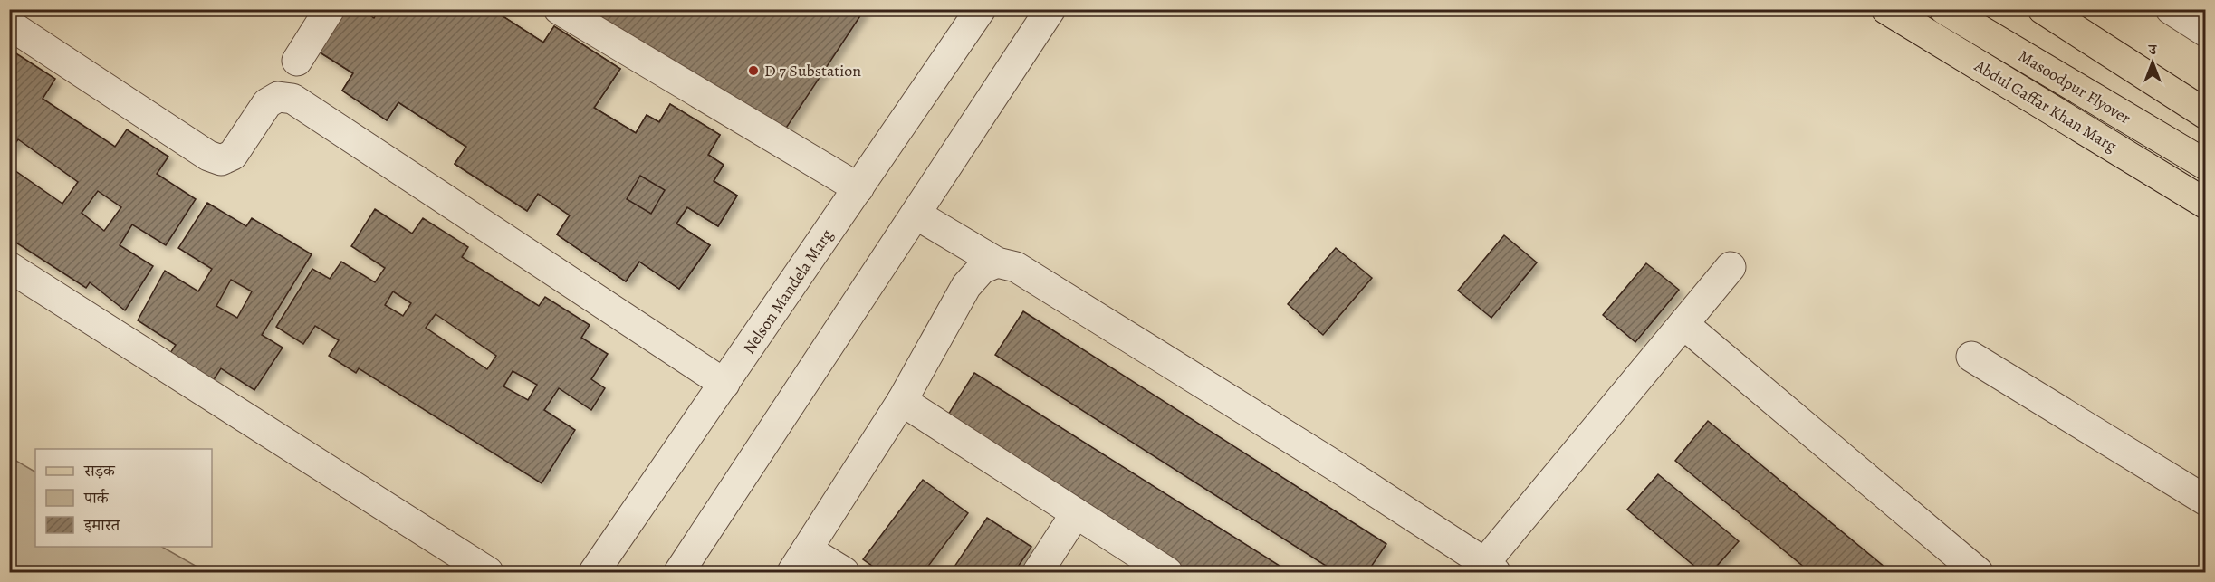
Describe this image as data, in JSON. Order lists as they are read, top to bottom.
{
  "streets": {
    "main road": ["Masoodpur Flyover", "Abdul Gaffar Khan Marg"],
    "street": ["Nelson Mandela Marg"]
  },
  "places": ["D 7 Substation"],
  "legend": ["सड़क", "पार्क", "इमारत"],
  "north": "top"
}
